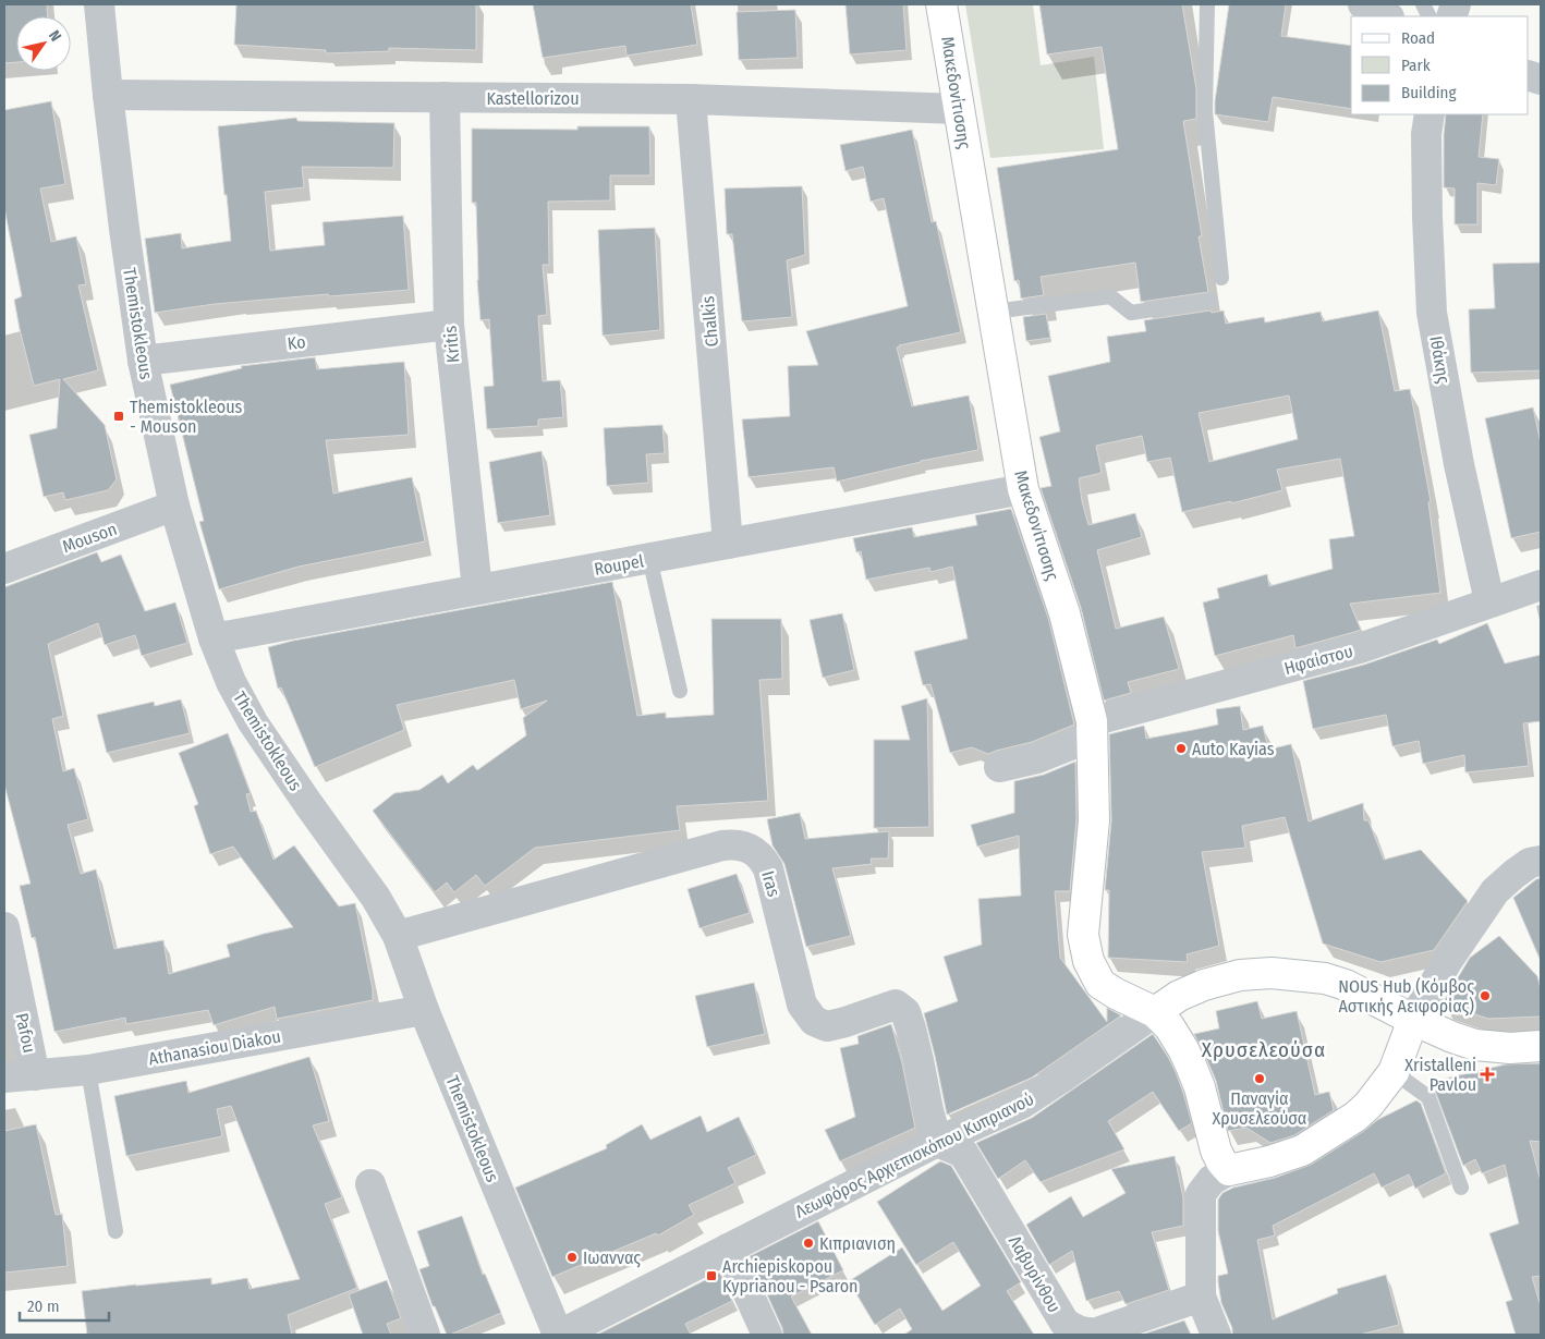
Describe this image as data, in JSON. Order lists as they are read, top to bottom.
{
  "streets": {
    "main road": ["Μακεδονίτισσης", "Λεωφόρος Αρχιεπισκόπου Κυπριανού"],
    "street": [
      "Kastellorizou",
      "Chalkis",
      "Themistokleous",
      "Ko",
      "Kritis",
      "Ιθάκης",
      "Mouson",
      "Roupel",
      "Ηφαίστου",
      "Iras",
      "Pafou",
      "Athanasiou Diakou",
      "Λαβυρίνθου"
    ]
  },
  "crossings": [
    ["Μακεδονίτισσης", "Kastellorizou"],
    ["Μακεδονίτισσης", "Roupel"],
    ["Μακεδονίτισσης", "Ηφαίστου"],
    ["Μακεδονίτισσης", "Λεωφόρος Αρχιεπισκόπου Κυπριανού"],
    ["Kastellorizou", "Chalkis"],
    ["Kastellorizou", "Themistokleous"],
    ["Kastellorizou", "Kritis"],
    ["Chalkis", "Roupel"],
    ["Themistokleous", "Ko"],
    ["Themistokleous", "Mouson"],
    ["Themistokleous", "Roupel"],
    ["Themistokleous", "Iras"],
    ["Themistokleous", "Athanasiou Diakou"],
    ["Themistokleous", "Λεωφόρος Αρχιεπισκόπου Κυπριανού"],
    ["Ko", "Kritis"],
    ["Kritis", "Roupel"],
    ["Ιθάκης", "Ηφαίστου"],
    ["Iras", "Λεωφόρος Αρχιεπισκόπου Κυπριανού"],
    ["Iras", "Λαβυρίνθου"],
    ["Pafou", "Athanasiou Diakou"],
    ["Λεωφόρος Αρχιεπισκόπου Κυπριανού", "Λαβυρίνθου"]
  ],
  "districts": ["Χρυσελεούσα"],
  "places": {
    "transit": ["Themistokleous - Mouson", "Archiepiskopou Kyprianou - Psaron"],
    "other": [
      "Auto Kayias",
      "NOUS Hub (Κόμβος Αστικής Αειφορίας)",
      "Παναγία Χρυσελεούσα",
      "Κιπριανιση",
      "Ιωαννας"
    ],
    "health": ["Xristalleni Pavlou"]
  },
  "legend": ["Road", "Park", "Building"],
  "scale_bar": "20 m",
  "north": "top right"
}
